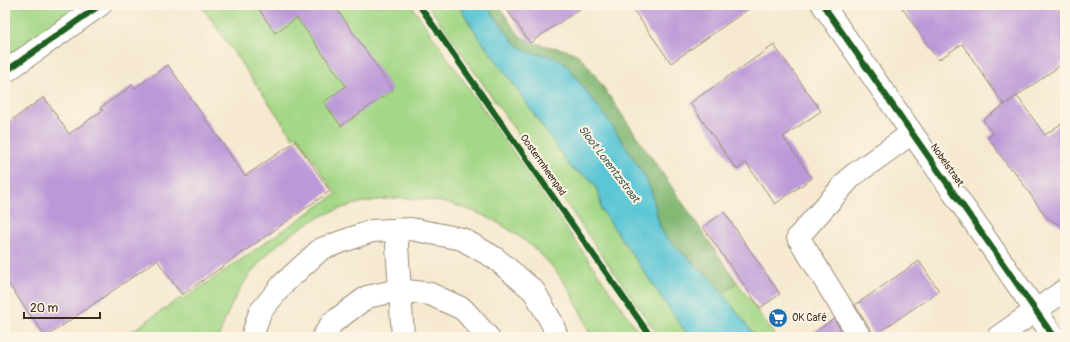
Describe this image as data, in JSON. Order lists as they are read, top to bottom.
{
  "streets": {
    "street": ["Nobelstraat"],
    "cycle path": ["Oostermheenpad"]
  },
  "water": ["Sloot Lorentzstraat"],
  "places": {
    "supermarket": ["OK Café"]
  },
  "scale_bar": "20 m"
}
